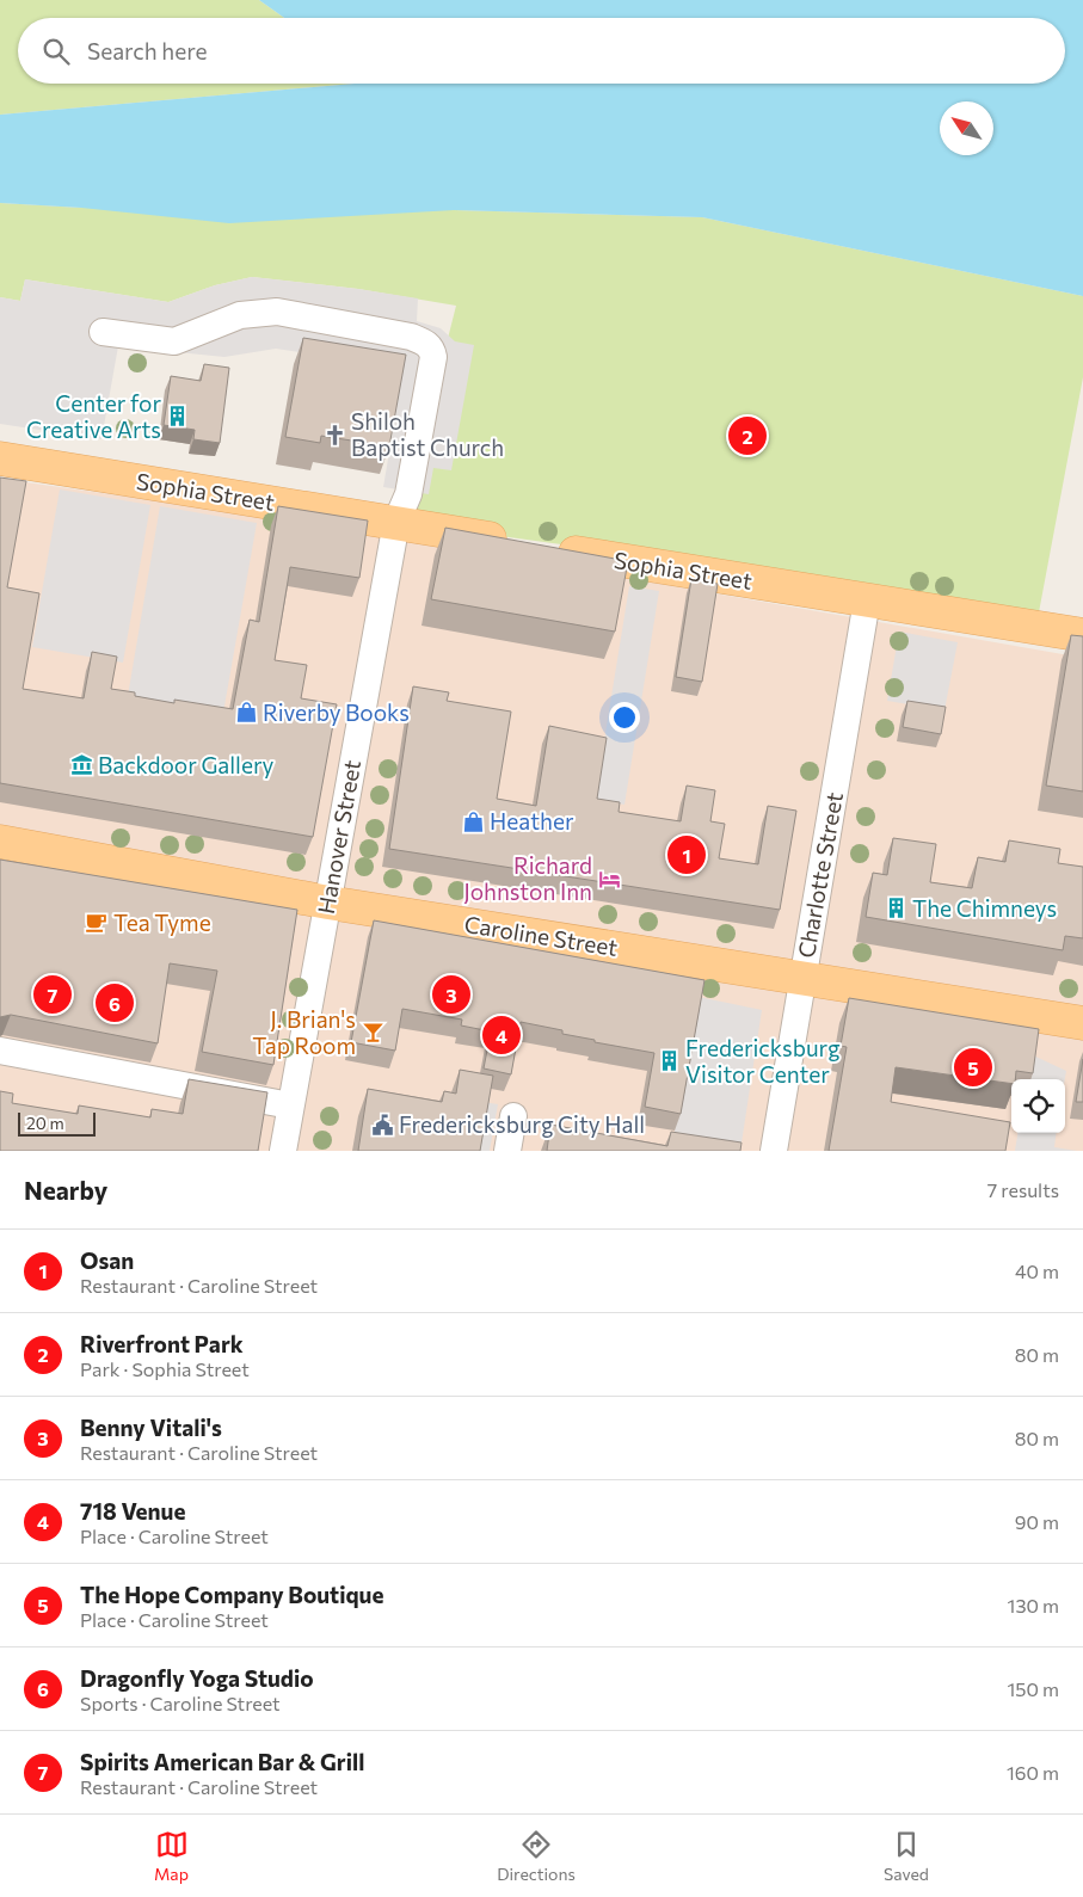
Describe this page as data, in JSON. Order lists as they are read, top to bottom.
{
  "streets": {
    "main road": ["Sophia Street", "Caroline Street"],
    "street": ["Hanover Street", "Charlotte Street"]
  },
  "crossings": [
    ["Sophia Street", "Hanover Street"],
    ["Sophia Street", "Charlotte Street"],
    ["Hanover Street", "Caroline Street"],
    ["Charlotte Street", "Caroline Street"]
  ],
  "places": {
    "building": ["Center for Creative Arts", "The Chimneys", "Fredericksburg Visitor Center"],
    "church": ["Shiloh Baptist Church"],
    "shop": ["Riverby Books", "Heather"],
    "museum": ["Backdoor Gallery"],
    "hotel": ["Richard Johnston Inn"],
    "cafe": ["Tea Tyme"],
    "bar": ["J. Brian's Tap Room"],
    "public building": ["Fredericksburg City Hall"]
  },
  "scale_bar": "20 m",
  "north": "top left",
  "page": {
    "search": "Search here",
    "pins": [
      "2",
      "1",
      "3",
      "7",
      "6",
      "4",
      "5"
    ],
    "scale": "20 m",
    "heading": ["Nearby", "7 results"],
    "list": [
      {
        "mark": "1",
        "name": "Osan",
        "note": "Restaurant · Caroline Street",
        "value": "40 m"
      },
      {
        "mark": "2",
        "name": "Riverfront Park",
        "note": "Park · Sophia Street",
        "value": "80 m"
      },
      {
        "mark": "3",
        "name": "Benny Vitali's",
        "note": "Restaurant · Caroline Street",
        "value": "80 m"
      },
      {
        "mark": "4",
        "name": "718 Venue",
        "note": "Place · Caroline Street",
        "value": "90 m"
      },
      {
        "mark": "5",
        "name": "The Hope Company Boutique",
        "note": "Place · Caroline Street",
        "value": "130 m"
      },
      {
        "mark": "6",
        "name": "Dragonfly Yoga Studio",
        "note": "Sports · Caroline Street",
        "value": "150 m"
      },
      {
        "mark": "7",
        "name": "Spirits American Bar & Grill",
        "note": "Restaurant · Caroline Street",
        "value": "160 m"
      }
    ],
    "nav": ["Map", "Directions", "Saved"]
  }
}
